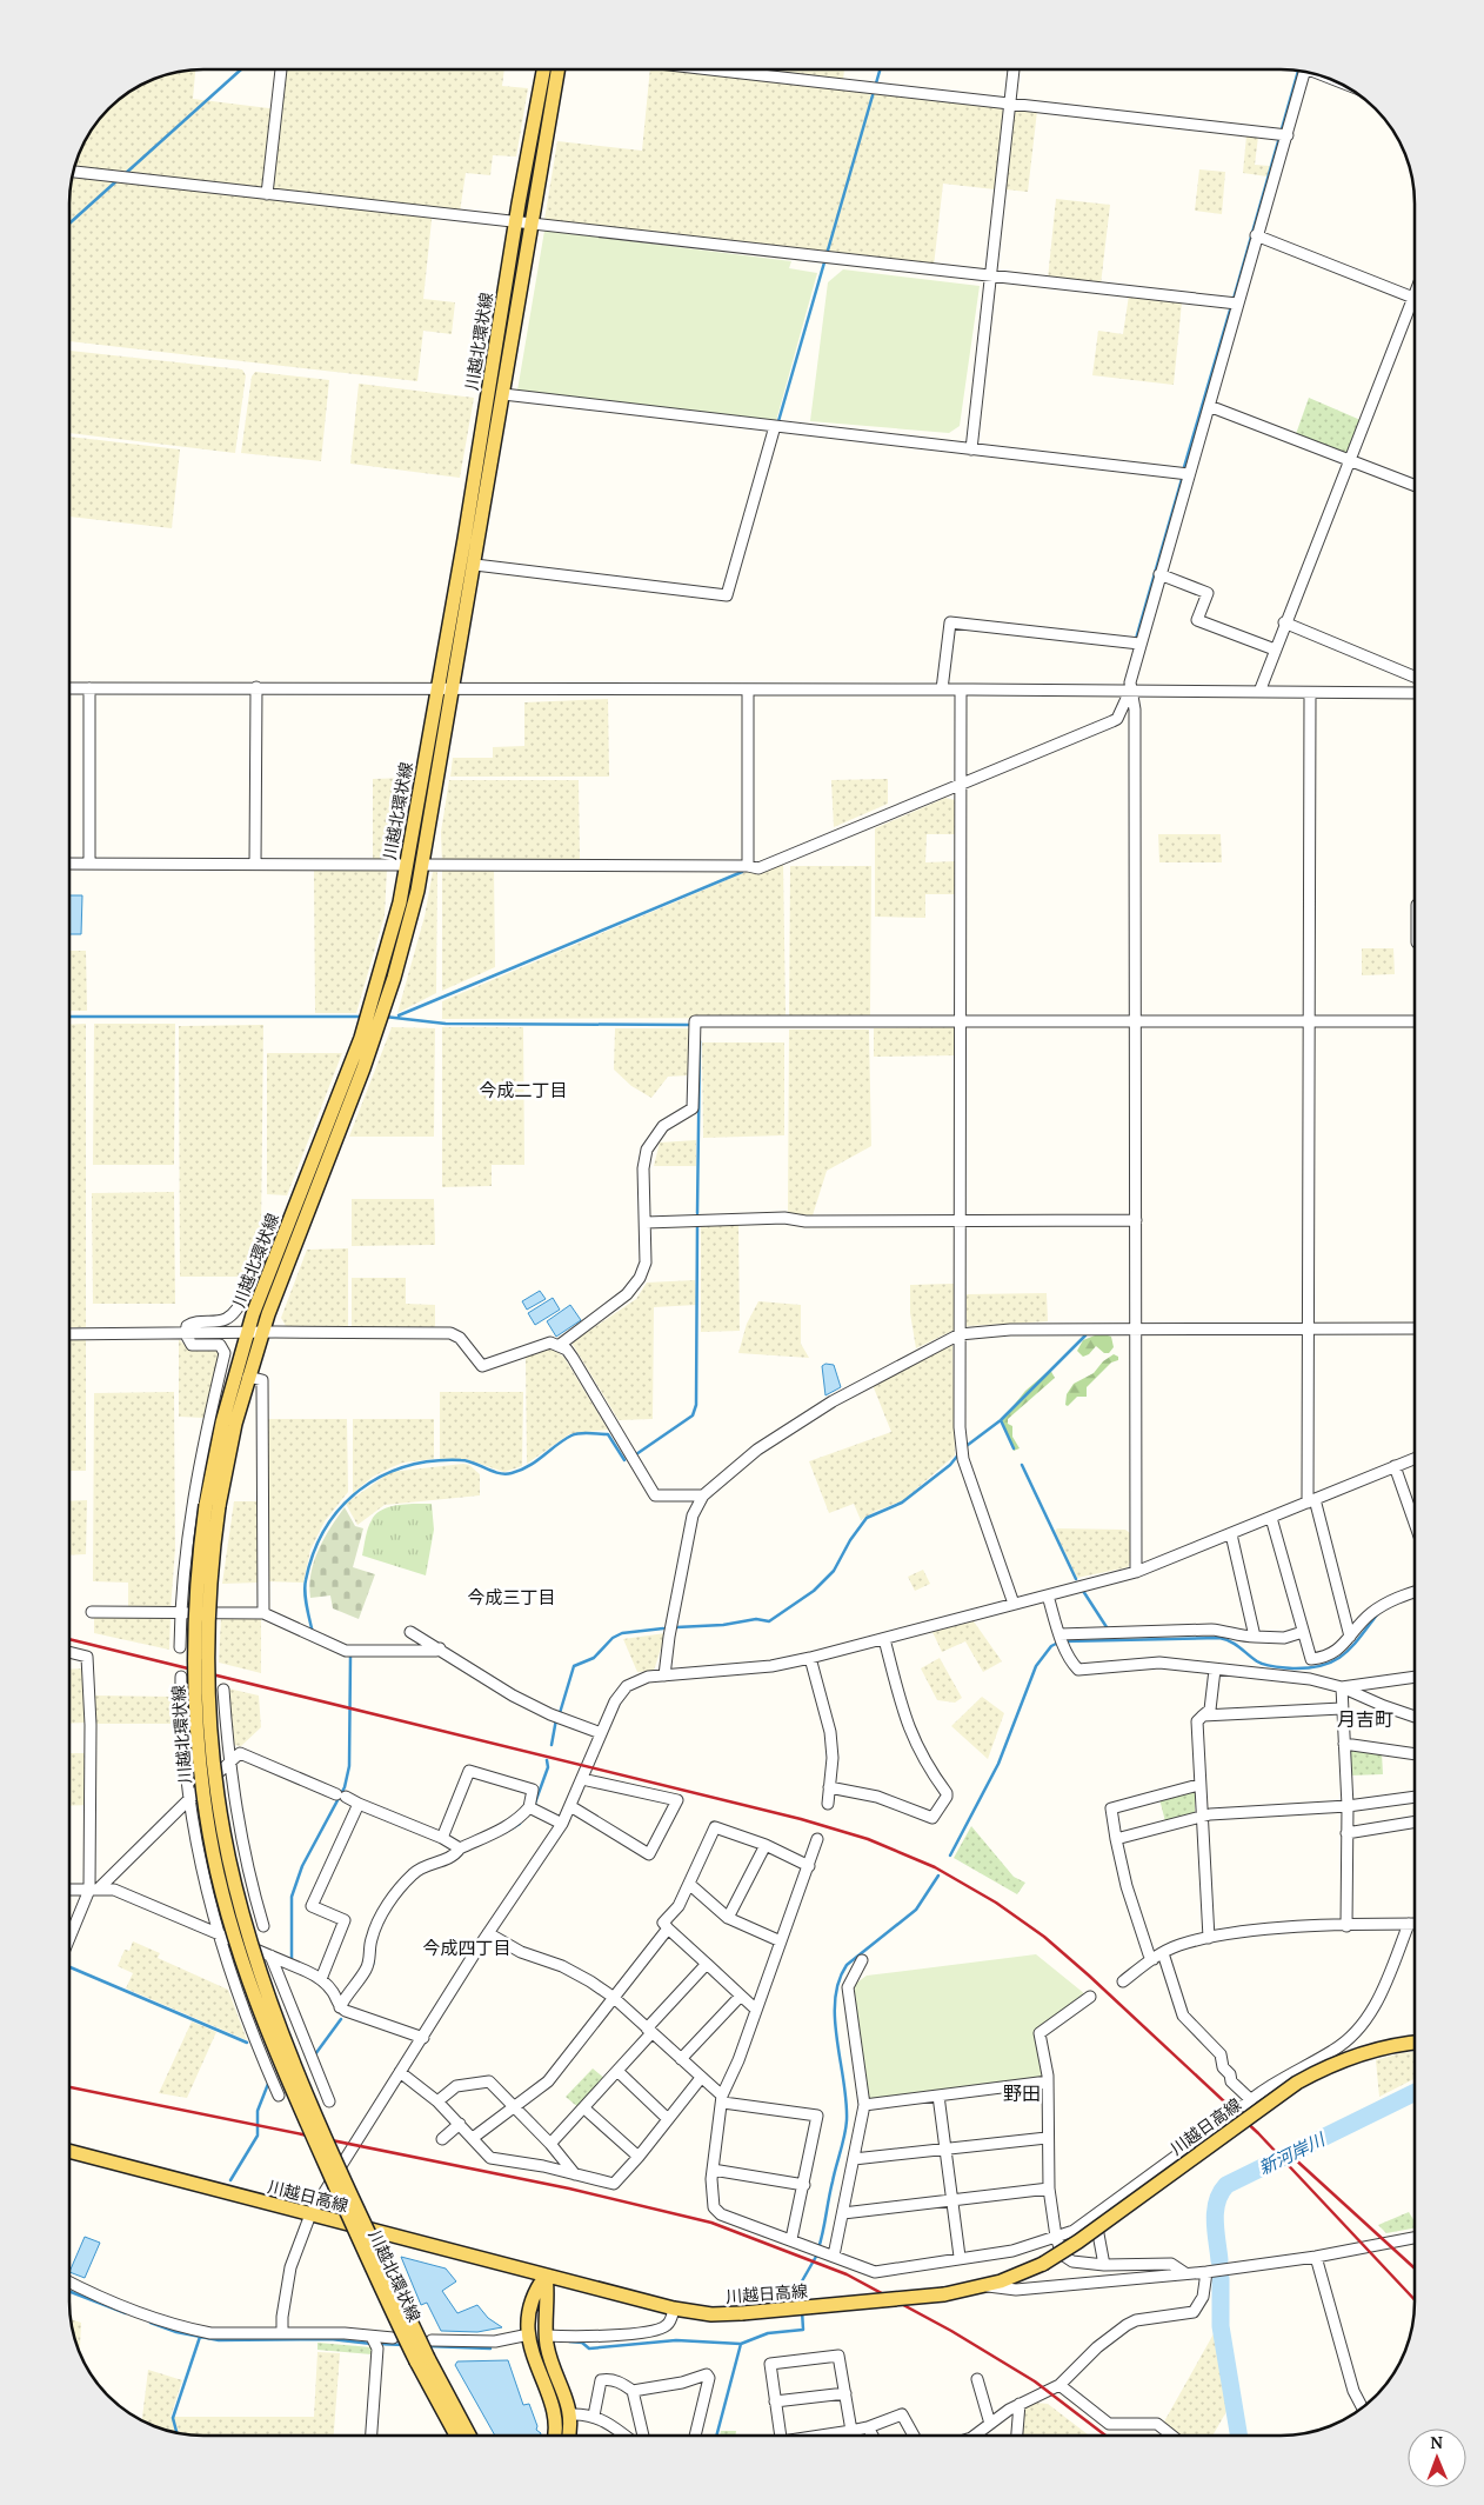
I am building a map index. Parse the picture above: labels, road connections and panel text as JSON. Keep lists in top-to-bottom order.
{
  "streets": {
    "main road": ["川越北環状線", "川越日高線"]
  },
  "districts": [
    "今成二丁目",
    "今成三丁目",
    "月吉町",
    "今成四丁目",
    "野田"
  ],
  "water": ["新河岸川"],
  "north": "top"
}
